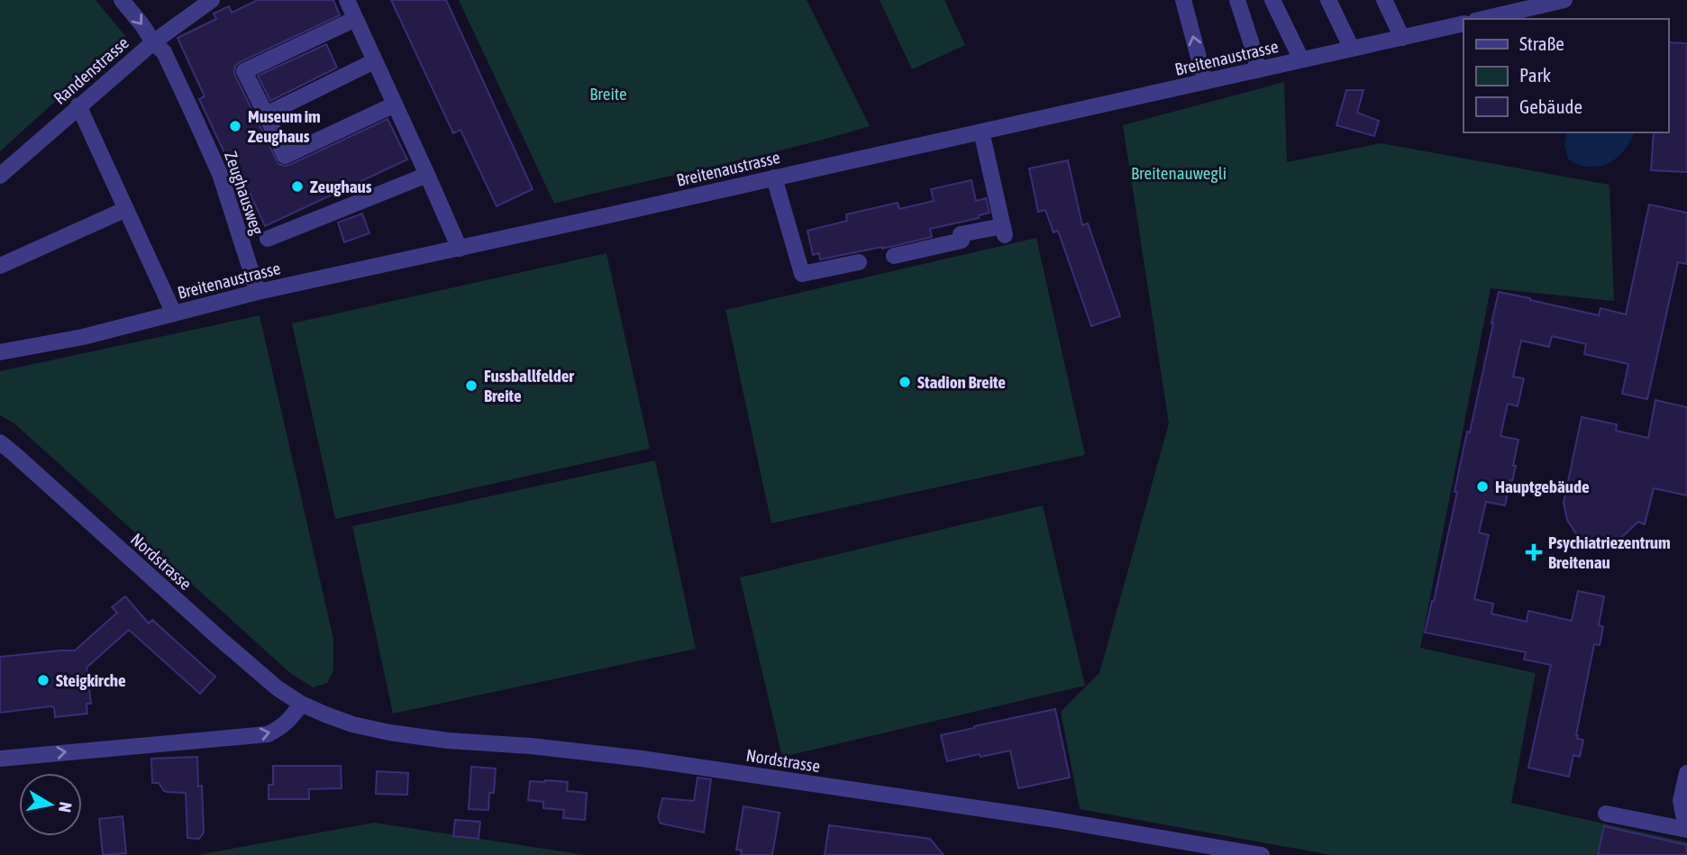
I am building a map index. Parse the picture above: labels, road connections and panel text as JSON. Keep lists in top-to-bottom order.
{
  "streets": {
    "street": [
      "Breitenaustrasse",
      "Randenstrasse",
      "Zeughausweg",
      "Nordstrasse"
    ]
  },
  "crossings": [
    ["Breitenaustrasse", "Zeughausweg"],
    ["Randenstrasse", "Zeughausweg"]
  ],
  "parks": ["Breite", "Breitenauwegli"],
  "places": {
    "other": [
      "Museum im Zeughaus",
      "Zeughaus",
      "Stadion Breite",
      "Fussballfelder Breite",
      "Hauptgebäude",
      "Steigkirche"
    ],
    "health": ["Psychiatriezentrum Breitenau"]
  },
  "legend": ["Straße", "Park", "Gebäude"],
  "north": "right"
}
